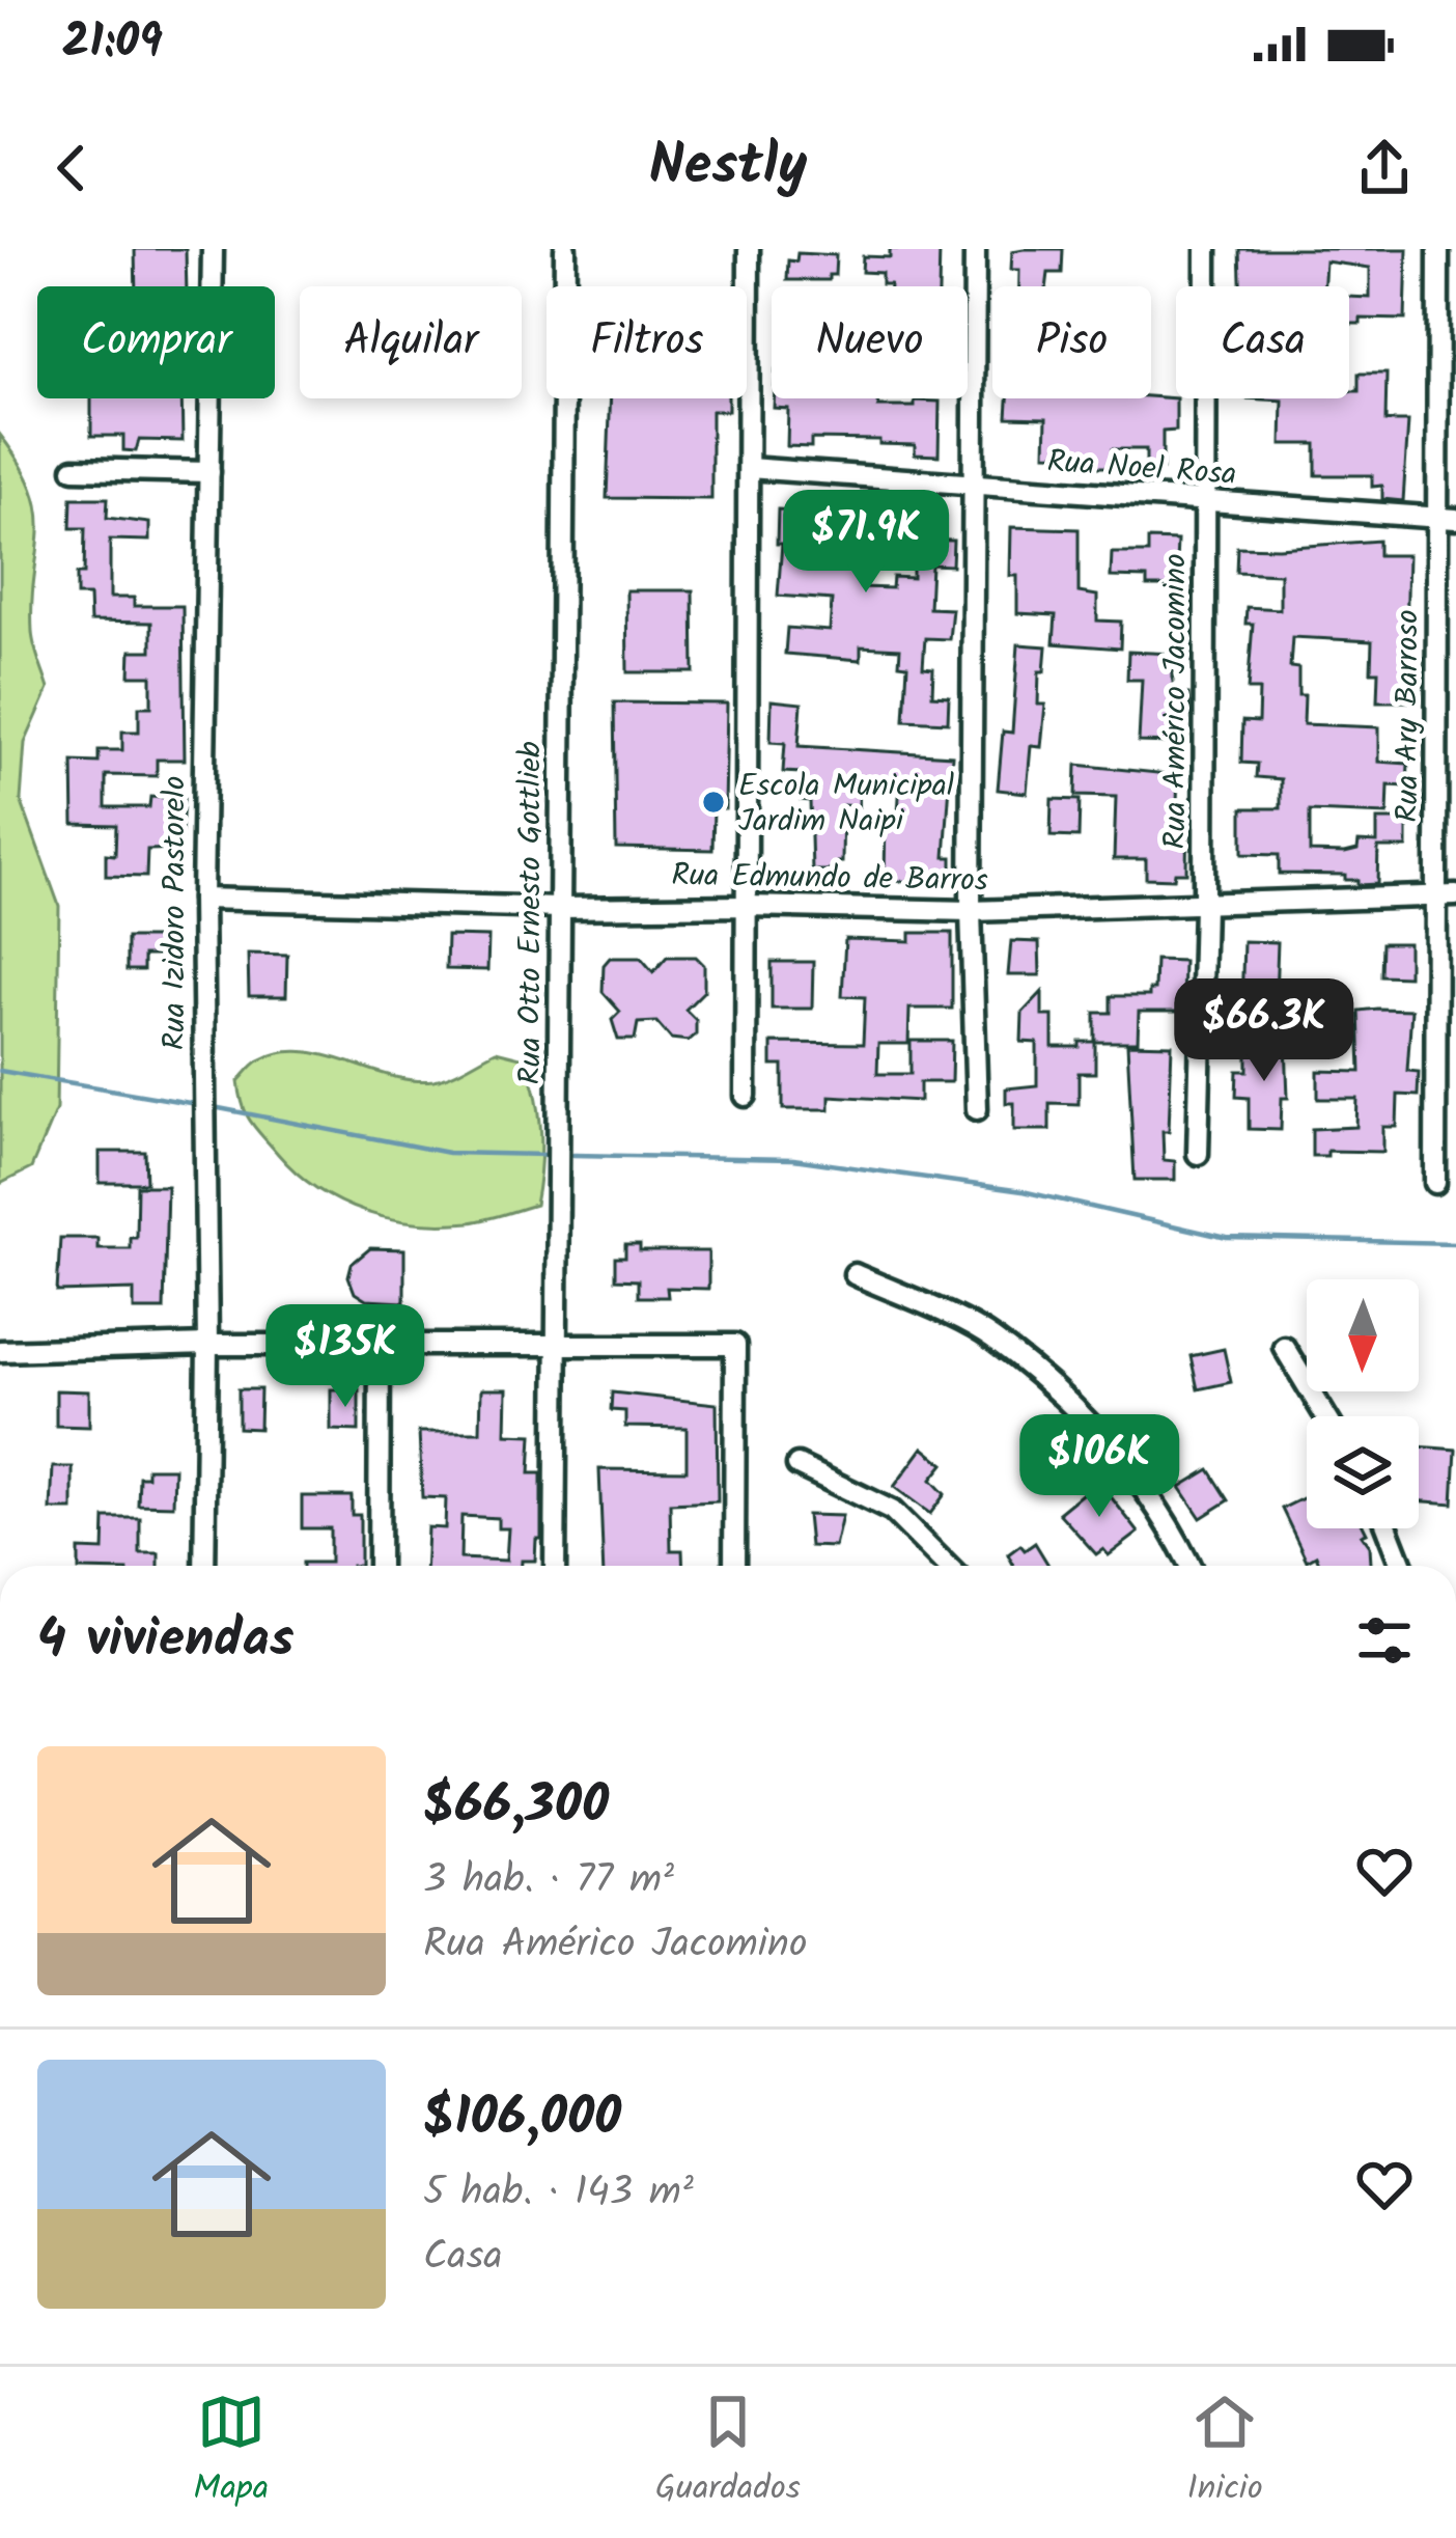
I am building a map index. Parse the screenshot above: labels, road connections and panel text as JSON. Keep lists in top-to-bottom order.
{
  "streets": {
    "street": [
      "Rua Noel Rosa",
      "Rua Américo Jacomino",
      "Rua Ary Barroso",
      "Rua Edmundo de Barros",
      "Rua Izidoro Pastorelo",
      "Rua Otto Ernesto Gottlieb"
    ]
  },
  "crossings": [
    ["Rua Noel Rosa", "Rua Américo Jacomino"],
    ["Rua Noel Rosa", "Rua Ary Barroso"],
    ["Rua Américo Jacomino", "Rua Edmundo de Barros"],
    ["Rua Ary Barroso", "Rua Edmundo de Barros"],
    ["Rua Edmundo de Barros", "Rua Izidoro Pastorelo"],
    ["Rua Edmundo de Barros", "Rua Otto Ernesto Gottlieb"]
  ],
  "places": ["Escola Municipal Jardim Naipi"],
  "north": "bottom",
  "page": {
    "status": "21:09",
    "header": "Nestly",
    "chip": [
      "Comprar",
      "Alquilar",
      "Filtros",
      "Nuevo",
      "Piso",
      "Casa"
    ],
    "price": [
      "$71.9K",
      "$66.3K",
      "$135K",
      "$106K"
    ],
    "heading": "4 viviendas",
    "list": [
      {
        "name": "$66,300",
        "note": "3 hab. · 77 m² · Rua Américo Jacomino"
      },
      {
        "name": "$106,000",
        "note": "5 hab. · 143 m² · Casa"
      }
    ],
    "tabs": ["Mapa", "Guardados", "Inicio"]
  }
}
